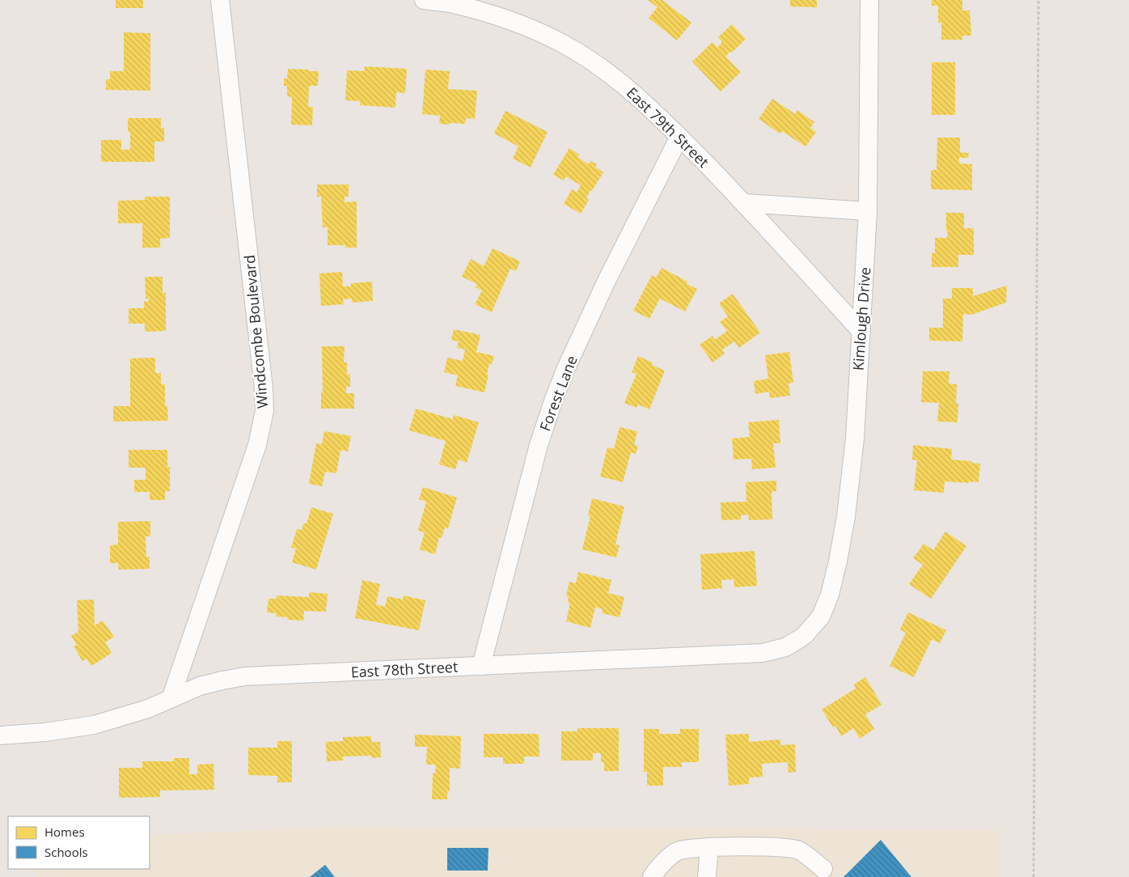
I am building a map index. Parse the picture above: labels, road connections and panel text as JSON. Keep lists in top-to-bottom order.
{
  "streets": {
    "street": [
      "East 79th Street",
      "Kimlough Drive",
      "Windcombe Boulevard",
      "Forest Lane",
      "East 78th Street"
    ]
  },
  "crossings": [
    ["East 79th Street", "Kimlough Drive"],
    ["East 79th Street", "Forest Lane"],
    ["Kimlough Drive", "East 78th Street"],
    ["Windcombe Boulevard", "East 78th Street"],
    ["Forest Lane", "East 78th Street"]
  ],
  "legend": ["Homes", "Schools"]
}
